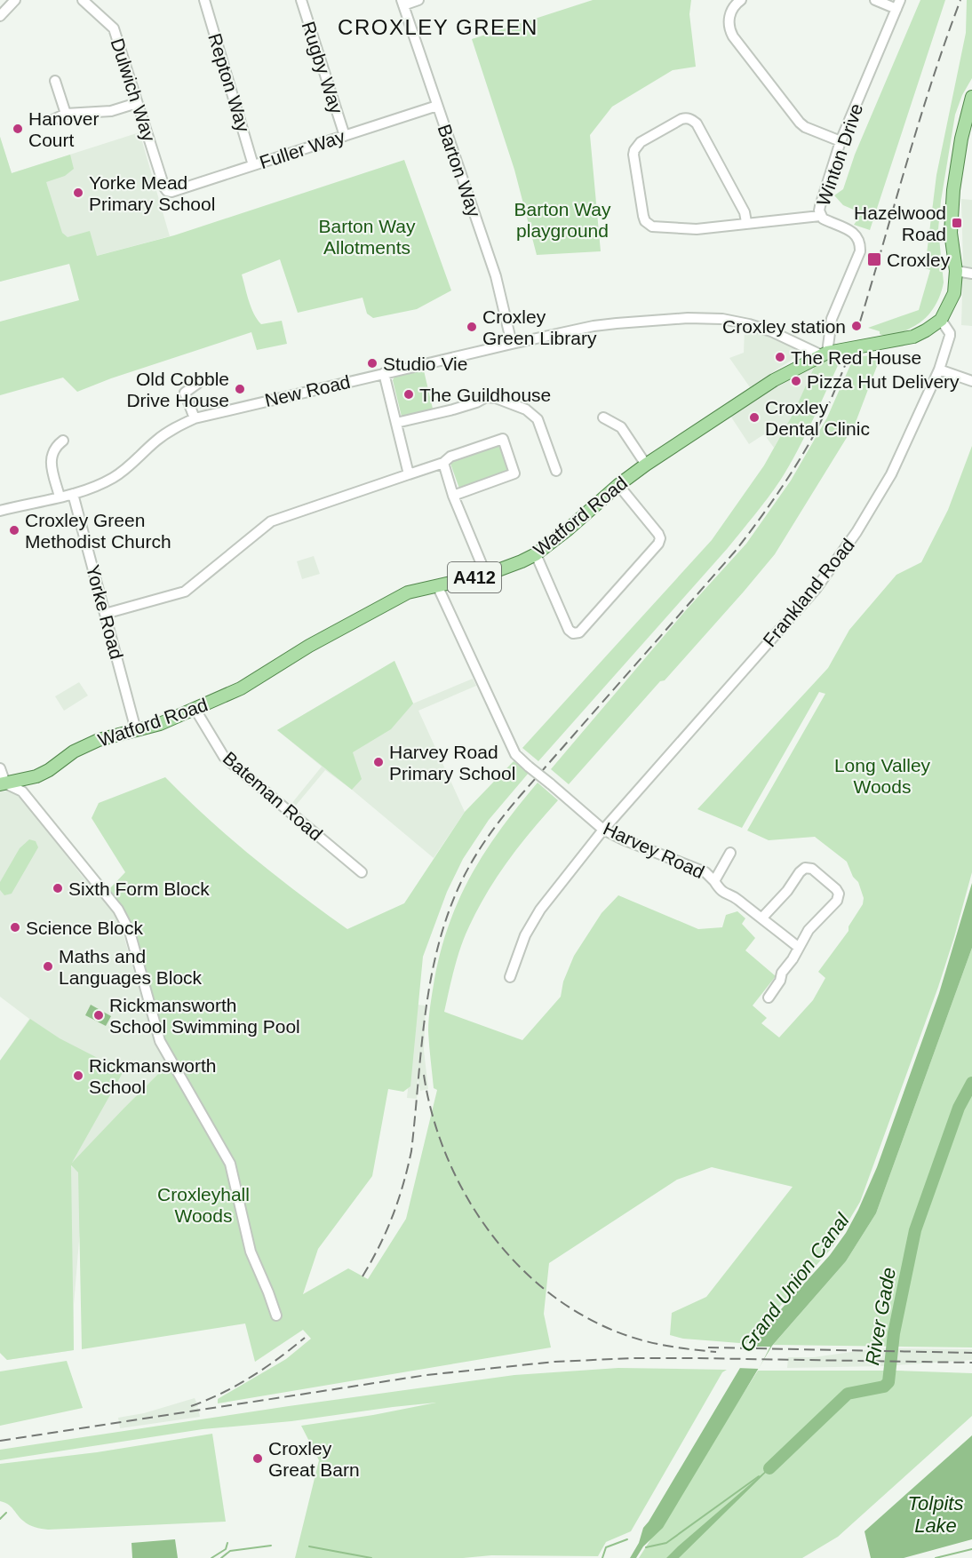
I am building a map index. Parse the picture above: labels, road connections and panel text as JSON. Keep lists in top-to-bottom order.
{
  "streets": {
    "main road": ["Watford Road", "A412"],
    "street": [
      "Rugby Way",
      "Repton Way",
      "Dulwich Way",
      "Fuller Way",
      "Winton Drive",
      "Barton Way",
      "New Road",
      "Frankland Road",
      "Yorke Road",
      "Bateman Road",
      "Harvey Road"
    ]
  },
  "crossings": [
    ["Rugby Way", "Fuller Way"],
    ["Repton Way", "Fuller Way"],
    ["Dulwich Way", "Fuller Way"],
    ["Fuller Way", "Barton Way"],
    ["Winton Drive", "New Road"],
    ["Winton Drive", "Watford Road"],
    ["Barton Way", "New Road"],
    ["New Road", "Watford Road"],
    ["New Road", "Yorke Road"],
    ["Watford Road", "Frankland Road"],
    ["Watford Road", "Yorke Road"],
    ["Watford Road", "Bateman Road"],
    ["Watford Road", "Harvey Road"],
    ["Frankland Road", "Harvey Road"]
  ],
  "districts": ["CROXLEY GREEN"],
  "water": ["Grand Union Canal", "River Gade", "Tolpits Lake"],
  "parks": [
    "Barton Way playground",
    "Barton Way Allotments",
    "Long Valley Woods",
    "Croxleyhall Woods"
  ],
  "places": {
    "other": [
      "Hanover Court",
      "Yorke Mead Primary School",
      "Croxley station",
      "Croxley Green Library",
      "The Red House",
      "Studio Vie",
      "Pizza Hut Delivery",
      "Old Cobble Drive House",
      "The Guildhouse",
      "Croxley Dental Clinic",
      "Croxley Green Methodist Church",
      "Harvey Road Primary School",
      "Sixth Form Block",
      "Science Block",
      "Maths and Languages Block",
      "Rickmansworth School Swimming Pool",
      "Rickmansworth School",
      "Croxley Great Barn"
    ],
    "transit": ["Hazelwood Road", "Croxley"]
  }
}
